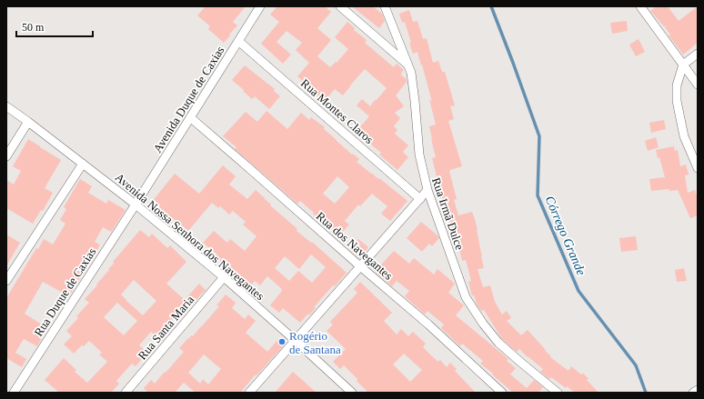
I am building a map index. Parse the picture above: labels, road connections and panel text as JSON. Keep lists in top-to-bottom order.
{
  "streets": {
    "street": [
      "Avenida Duque de Caxias",
      "Rua Montes Claros",
      "Rua Irmã Dulce",
      "Avenida Nossa Senhora dos Navegantes",
      "Rua dos Navegantes",
      "Rua Duque de Caxias",
      "Rua Santa Maria"
    ]
  },
  "crossings": [
    ["Avenida Duque de Caxias", "Rua Montes Claros"],
    ["Avenida Duque de Caxias", "Avenida Nossa Senhora dos Navegantes"],
    ["Avenida Duque de Caxias", "Rua dos Navegantes"],
    ["Avenida Duque de Caxias", "Rua Duque de Caxias"],
    ["Avenida Nossa Senhora dos Navegantes", "Rua Duque de Caxias"],
    ["Avenida Nossa Senhora dos Navegantes", "Rua Santa Maria"]
  ],
  "water": ["Córrego Grande"],
  "places": ["Rogério de Santana"],
  "scale_bar": "50 m"
}
